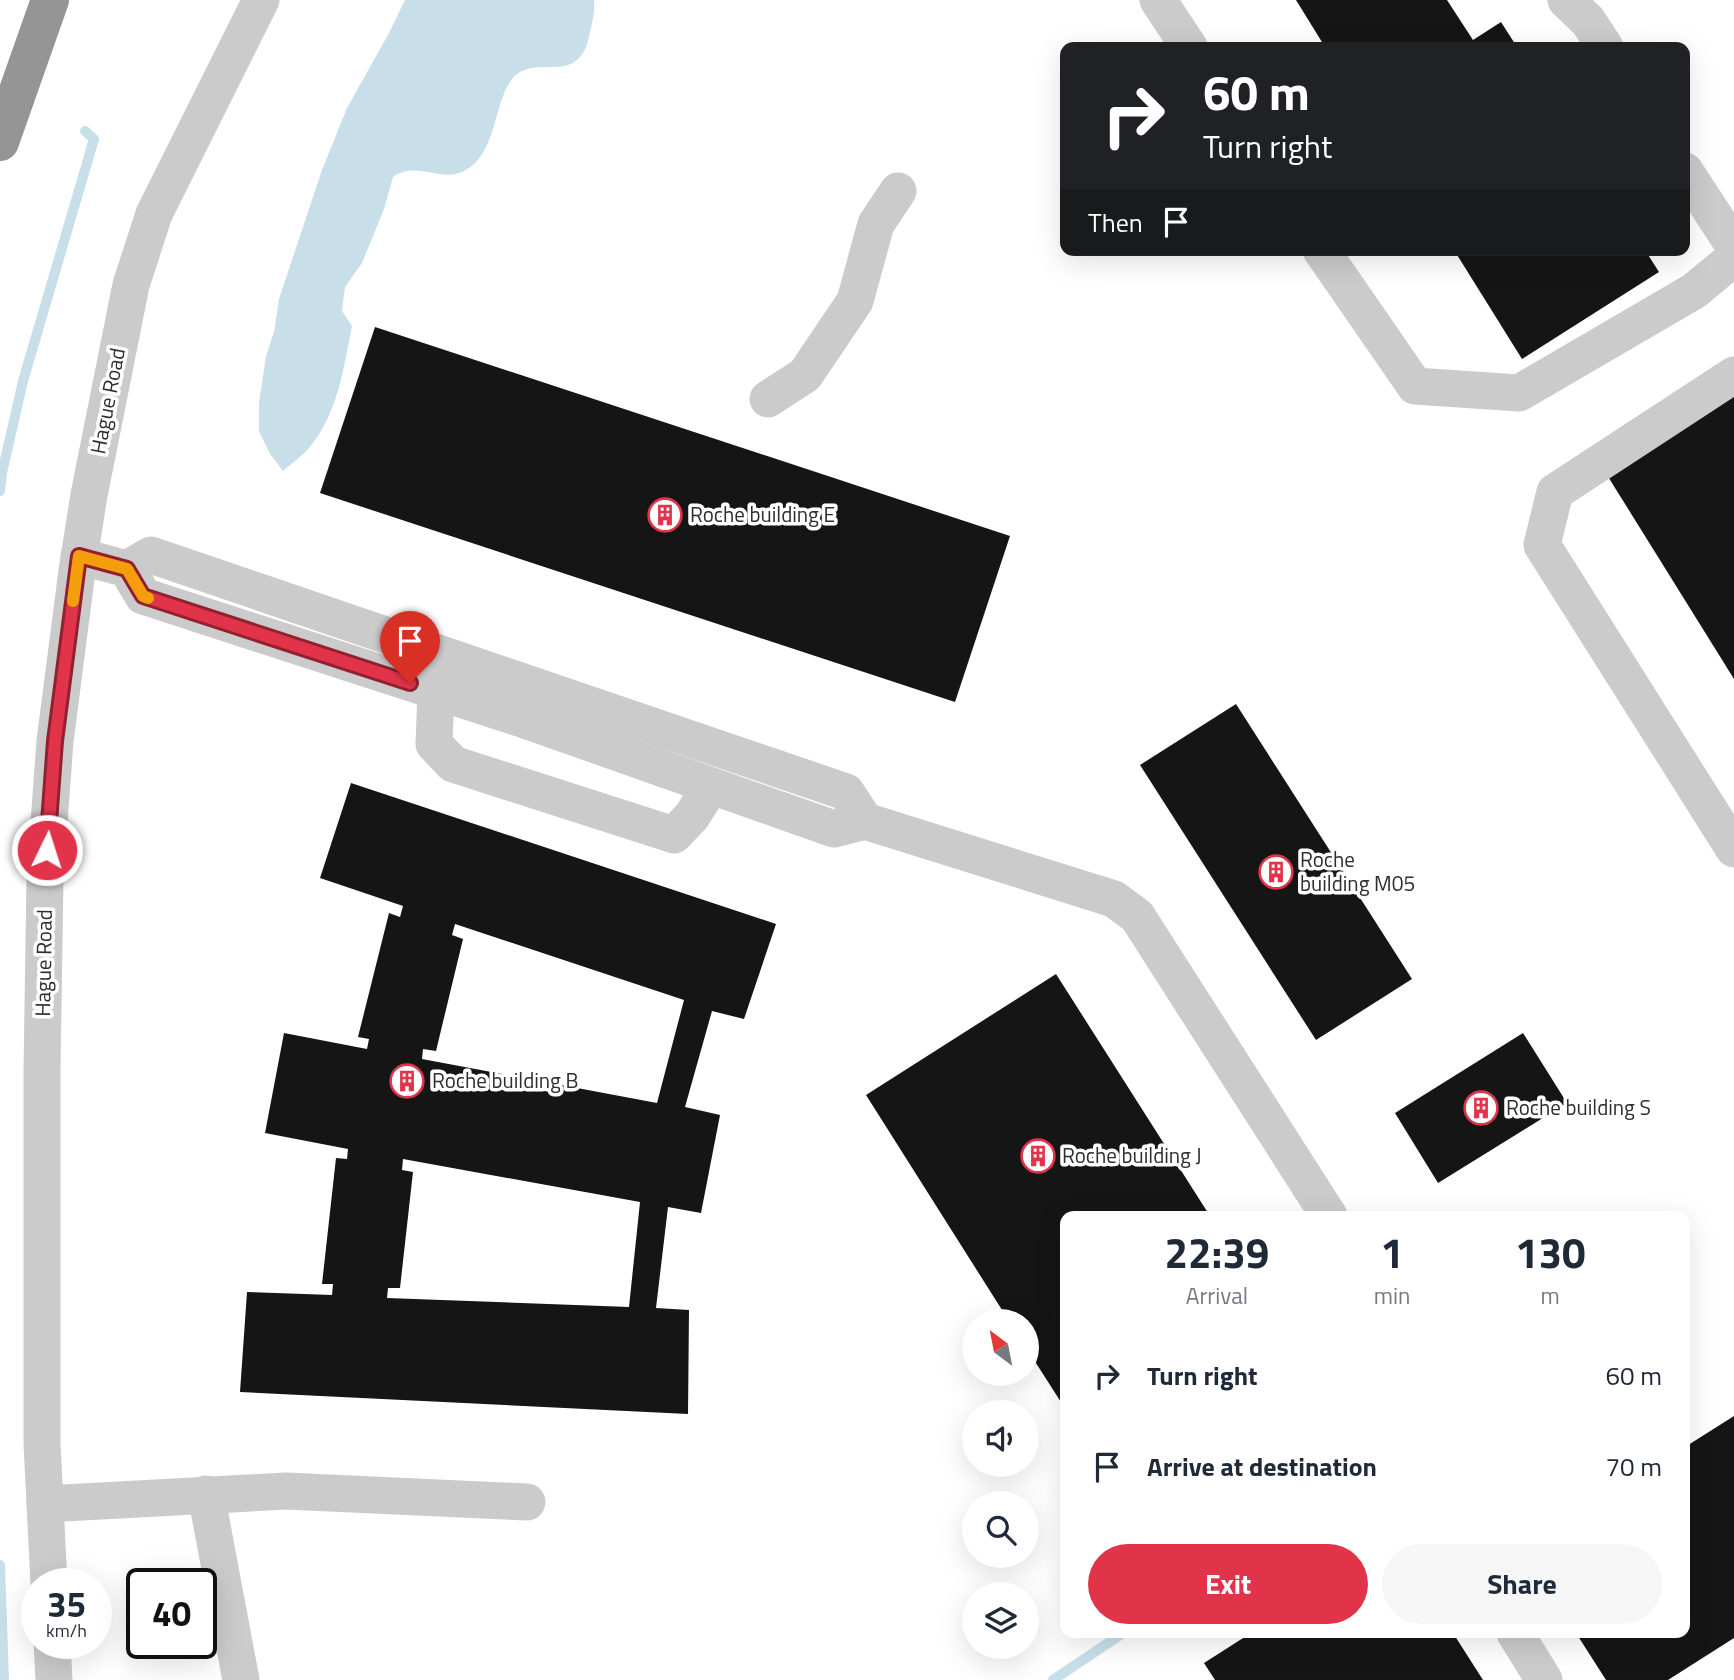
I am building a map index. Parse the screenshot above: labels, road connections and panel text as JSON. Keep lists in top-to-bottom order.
{
  "streets": {
    "street": ["Hague Road"]
  },
  "places": {
    "building": [
      "Roche building E",
      "Roche building M05",
      "Roche building B",
      "Roche building S",
      "Roche building J"
    ]
  },
  "north": "top left",
  "page": {
    "turn": ["60 m", "Turn right"],
    "then": "Then",
    "eta": [
      "22:39",
      "Arrival",
      "1",
      "min",
      "130",
      "m"
    ],
    "list": [
      {
        "name": "Turn right",
        "value": "60 m"
      },
      {
        "name": "Arrive at destination",
        "value": "70 m"
      }
    ],
    "buttons": ["Exit", "Share"],
    "speed": "35 km/h",
    "limit": "40"
  }
}
